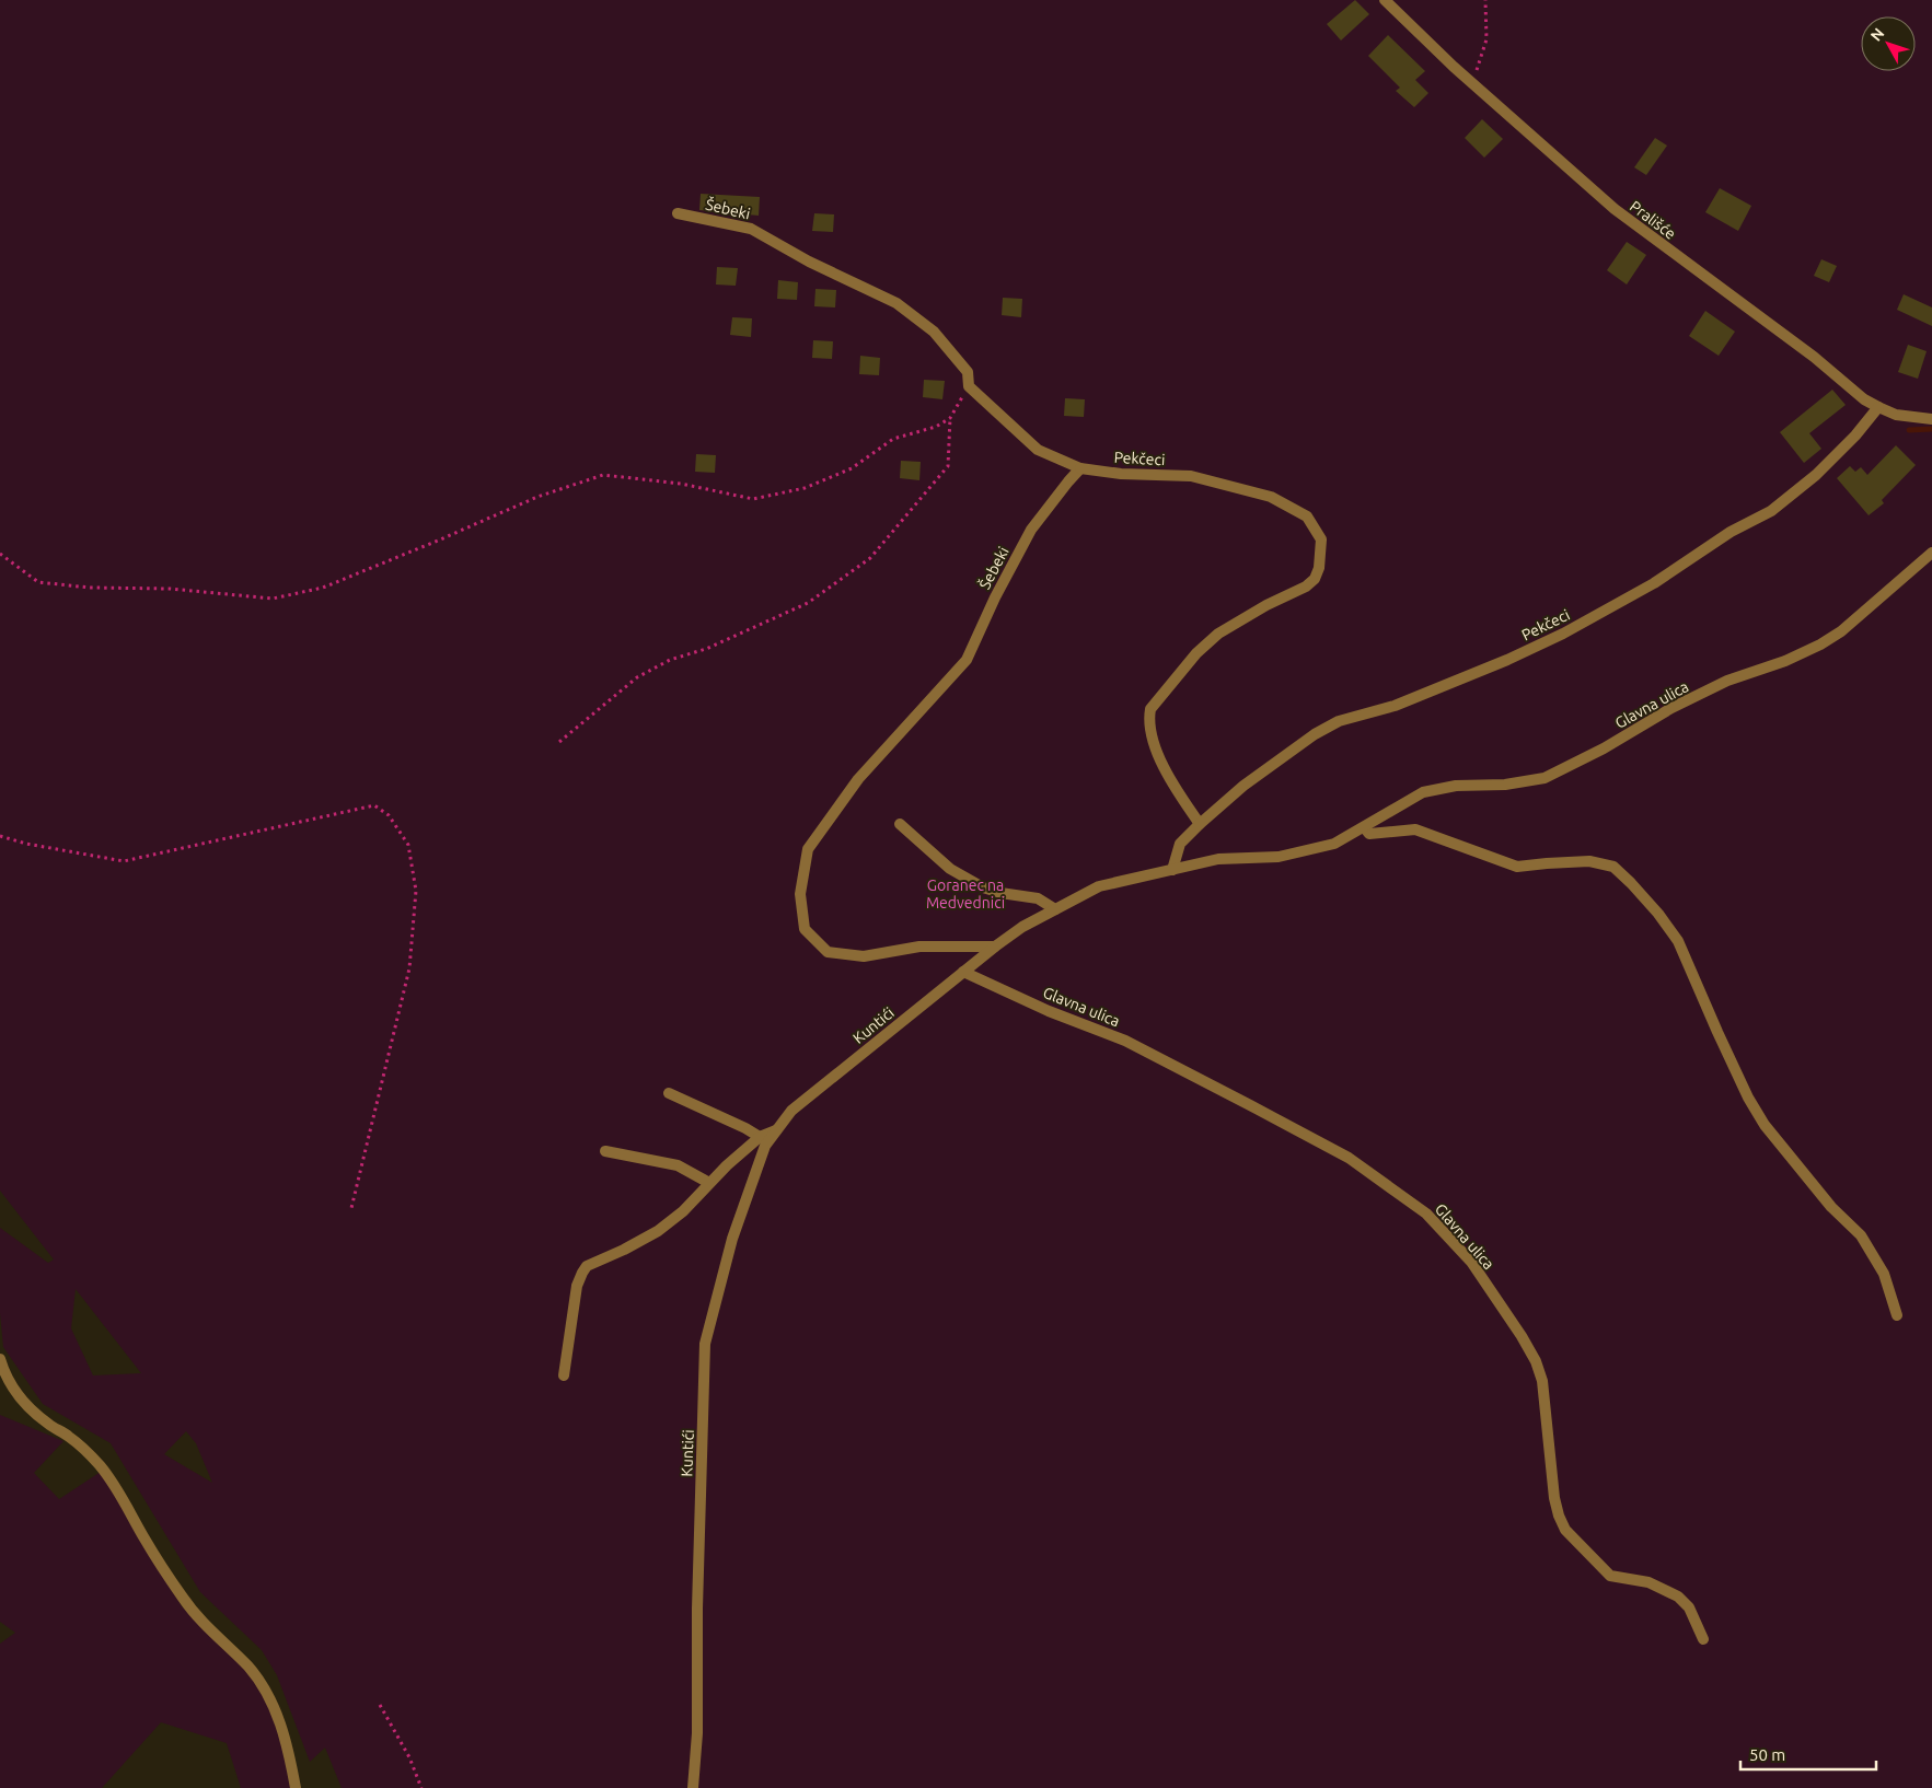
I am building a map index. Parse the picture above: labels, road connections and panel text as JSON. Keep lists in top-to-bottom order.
{
  "streets": {
    "street": [
      "Šebeki",
      "Prališće",
      "Pekčeci",
      "Glavna ulica",
      "Kuntići"
    ]
  },
  "crossings": [
    ["Šebeki", "Pekčeci"],
    ["Šebeki", "Glavna ulica"],
    ["Šebeki", "Kuntići"],
    ["Prališće", "Pekčeci"],
    ["Pekčeci", "Glavna ulica"],
    ["Glavna ulica", "Kuntići"]
  ],
  "parks": ["Goranec na Medvednici"],
  "scale_bar": "50 m",
  "north": "top left"
}
